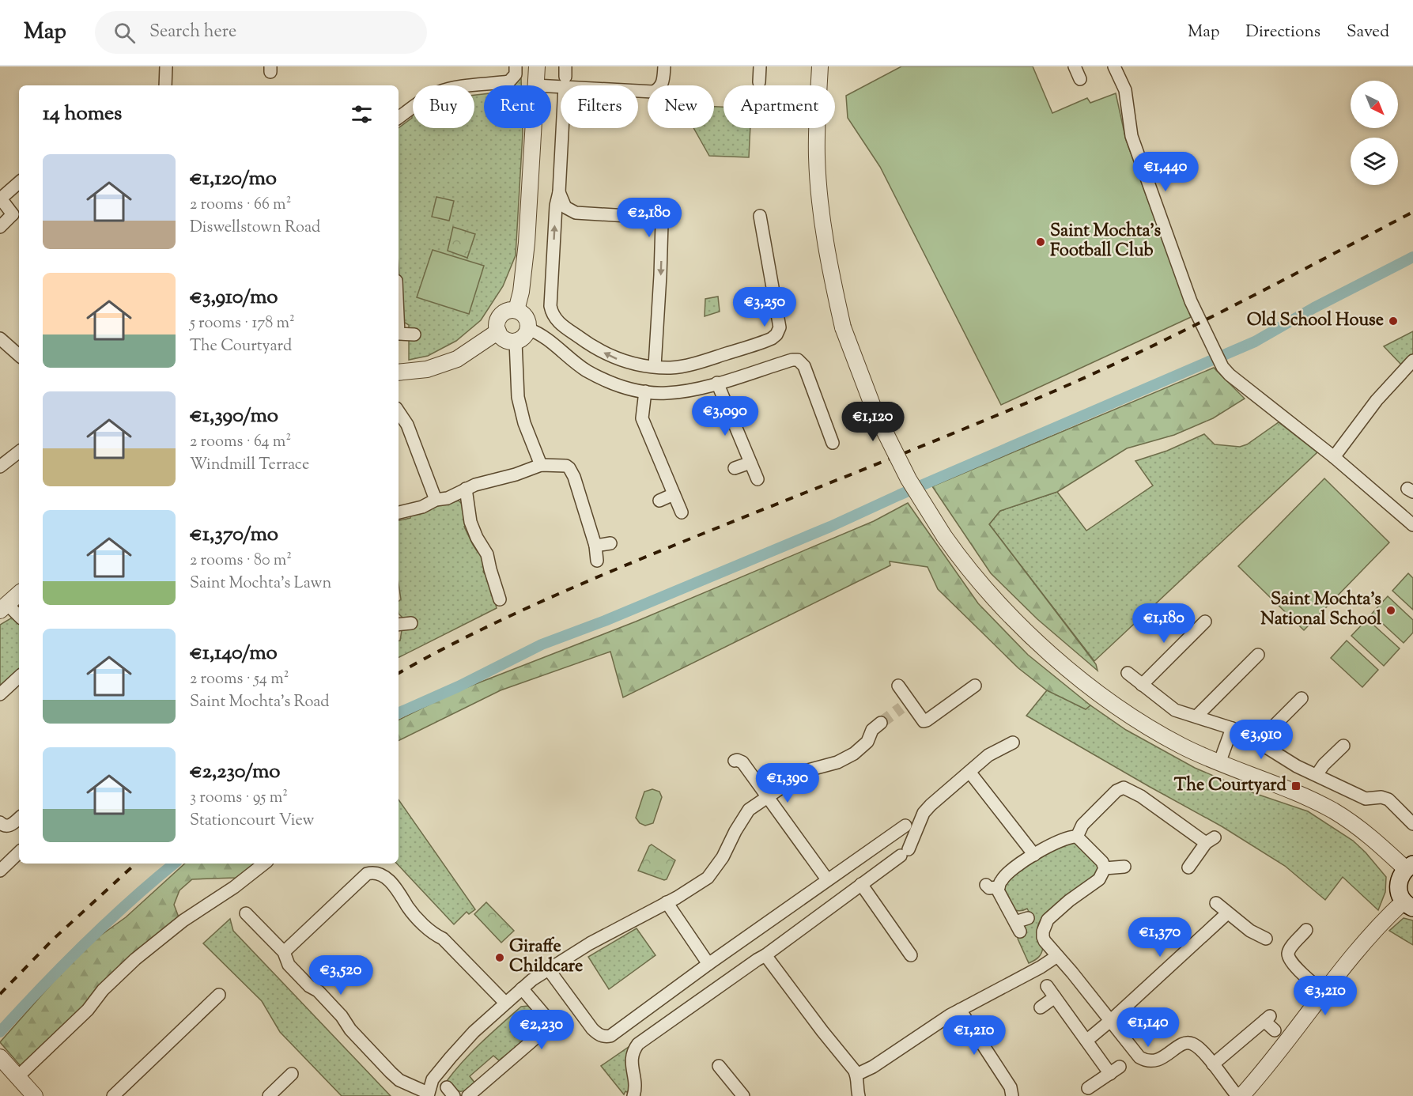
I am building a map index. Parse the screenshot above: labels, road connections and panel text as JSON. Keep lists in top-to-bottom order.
{
  "places": {
    "other": [
      "Saint Mochta's Football Club",
      "Old School House",
      "Saint Mochta's National School",
      "Giraffe Childcare"
    ],
    "transit": ["The Courtyard"]
  },
  "north": "bottom right",
  "page": {
    "header": "Map",
    "search": "Search here",
    "nav": ["Map", "Directions", "Saved"],
    "chip": [
      "Buy",
      "Rent",
      "Filters",
      "New",
      "Apartment"
    ],
    "heading": "14 homes",
    "list": [
      {
        "name": "€1,120/mo",
        "note": "2 rooms · 66 m² · Diswellstown Road"
      },
      {
        "name": "€3,910/mo",
        "note": "5 rooms · 178 m² · The Courtyard"
      },
      {
        "name": "€1,390/mo",
        "note": "2 rooms · 64 m² · Windmill Terrace"
      },
      {
        "name": "€1,370/mo",
        "note": "2 rooms · 80 m² · Saint Mochta's Lawn"
      },
      {
        "name": "€1,140/mo",
        "note": "2 rooms · 54 m² · Saint Mochta's Road"
      },
      {
        "name": "€2,230/mo",
        "note": "3 rooms · 95 m² · Stationcourt View"
      }
    ],
    "price": [
      "€1,440",
      "€2,180",
      "€3,250",
      "€3,090",
      "€1,120",
      "€1,180",
      "€3,910",
      "€1,390",
      "€1,370",
      "€3,520",
      "€3,210",
      "€1,140",
      "€2,230",
      "€1,210"
    ]
  }
}
